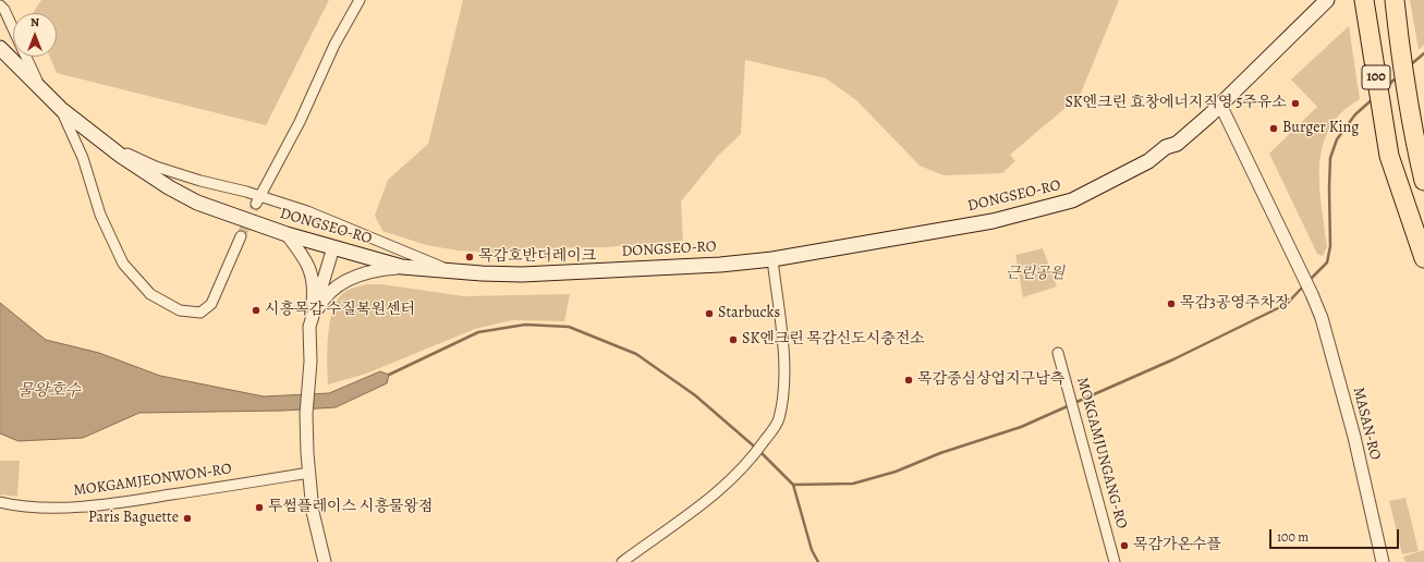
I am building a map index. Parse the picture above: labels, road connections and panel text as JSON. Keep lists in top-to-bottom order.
{
  "streets": {
    "highway": ["100"],
    "main road": ["DONGSEO-RO"],
    "street": ["MASAN-RO", "MOKGAMJUNGANG-RO", "MOKGAMJEONWON-RO"]
  },
  "crossings": [
    ["DONGSEO-RO", "MASAN-RO"]
  ],
  "water": ["물왕호수"],
  "parks": ["근린공원"],
  "places": [
    "SK엔크린 효창에너지직영 5주유소",
    "Burger King",
    "목감호반더레이크",
    "목감3공영주차장",
    "시흥목감 수질복원센터",
    "Starbucks",
    "SK엔크린 목감신도시충전소",
    "목감중심상업지구남측",
    "투썸플레이스 시흥물왕점",
    "Paris Baguette",
    "목감가온수플"
  ],
  "scale_bar": "100 m",
  "north": "top"
}
